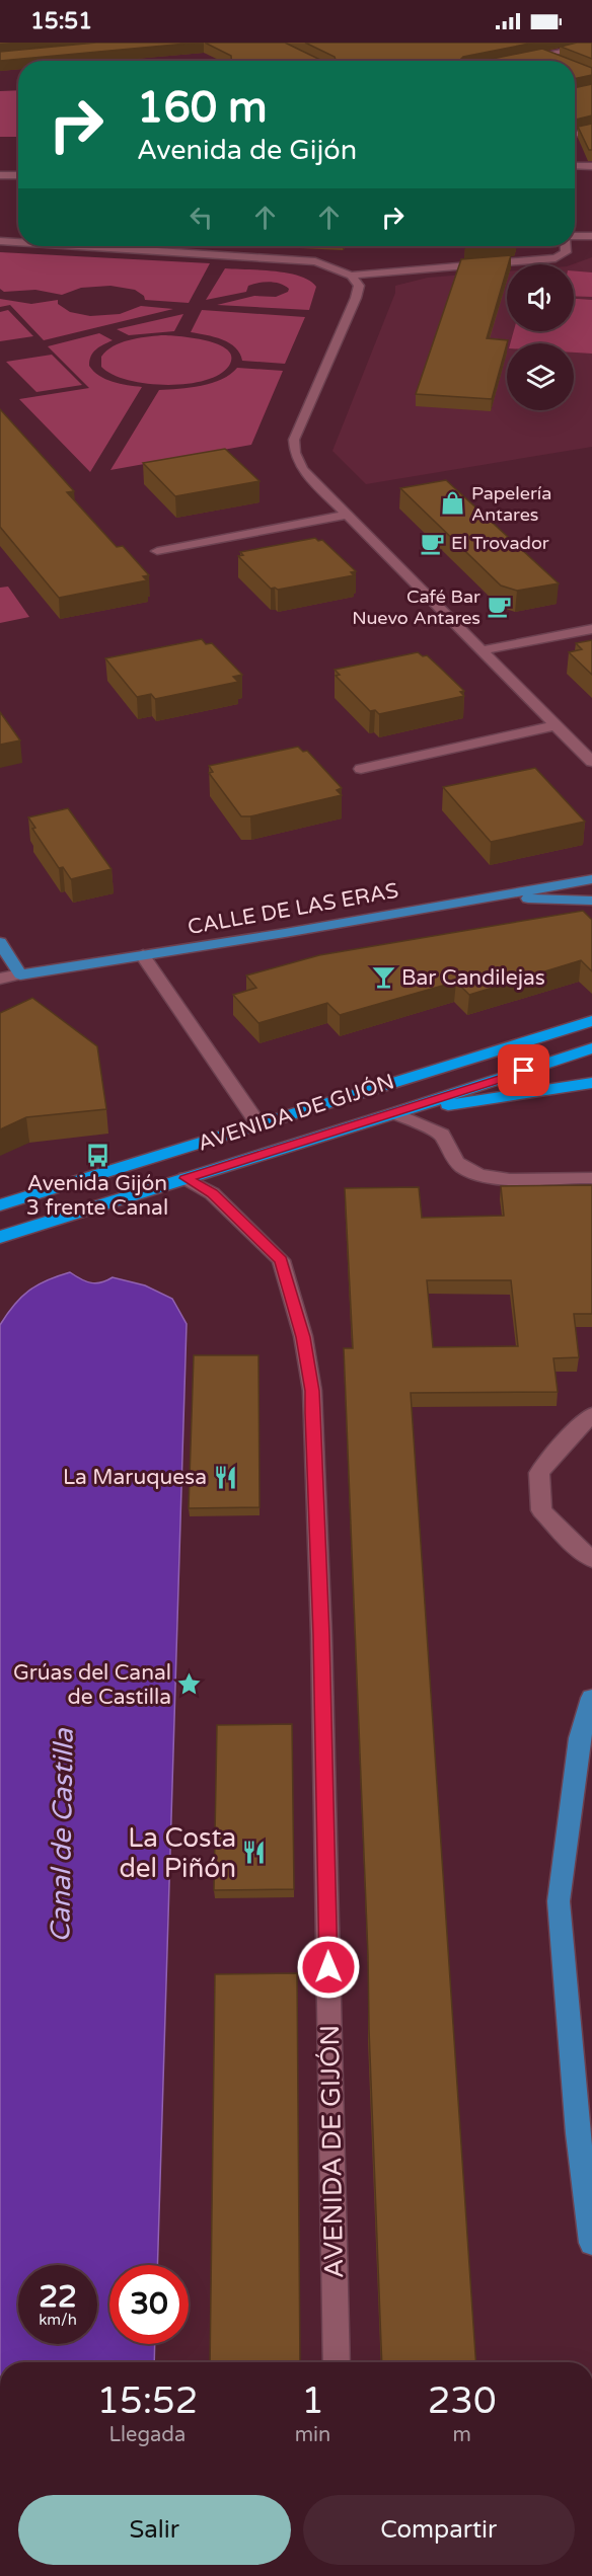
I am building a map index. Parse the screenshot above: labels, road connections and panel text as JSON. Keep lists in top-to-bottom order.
{
  "streets": {
    "highway": ["AVENIDA DE GIJÓN"],
    "main road": ["CALLE DE LAS ERAS"]
  },
  "water": ["Canal de Castilla"],
  "places": {
    "shop": ["Papelería Antares"],
    "cafe": ["El Trovador", "Café Bar Nuevo Antares"],
    "bar": ["Bar Candilejas"],
    "bus stop": ["Avenida Gijón 3 frente Canal"],
    "restaurant": ["La Maruquesa", "La Costa del Piñón"],
    "place": ["Grúas del Canal de Castilla"]
  },
  "page": {
    "status": "15:51",
    "turn": ["160 m", "Avenida de Gijón"],
    "speed": "22 km/h",
    "limit": "30",
    "eta": [
      "15:52",
      "Llegada",
      "1",
      "min",
      "230",
      "m"
    ],
    "buttons": ["Salir", "Compartir"]
  }
}
